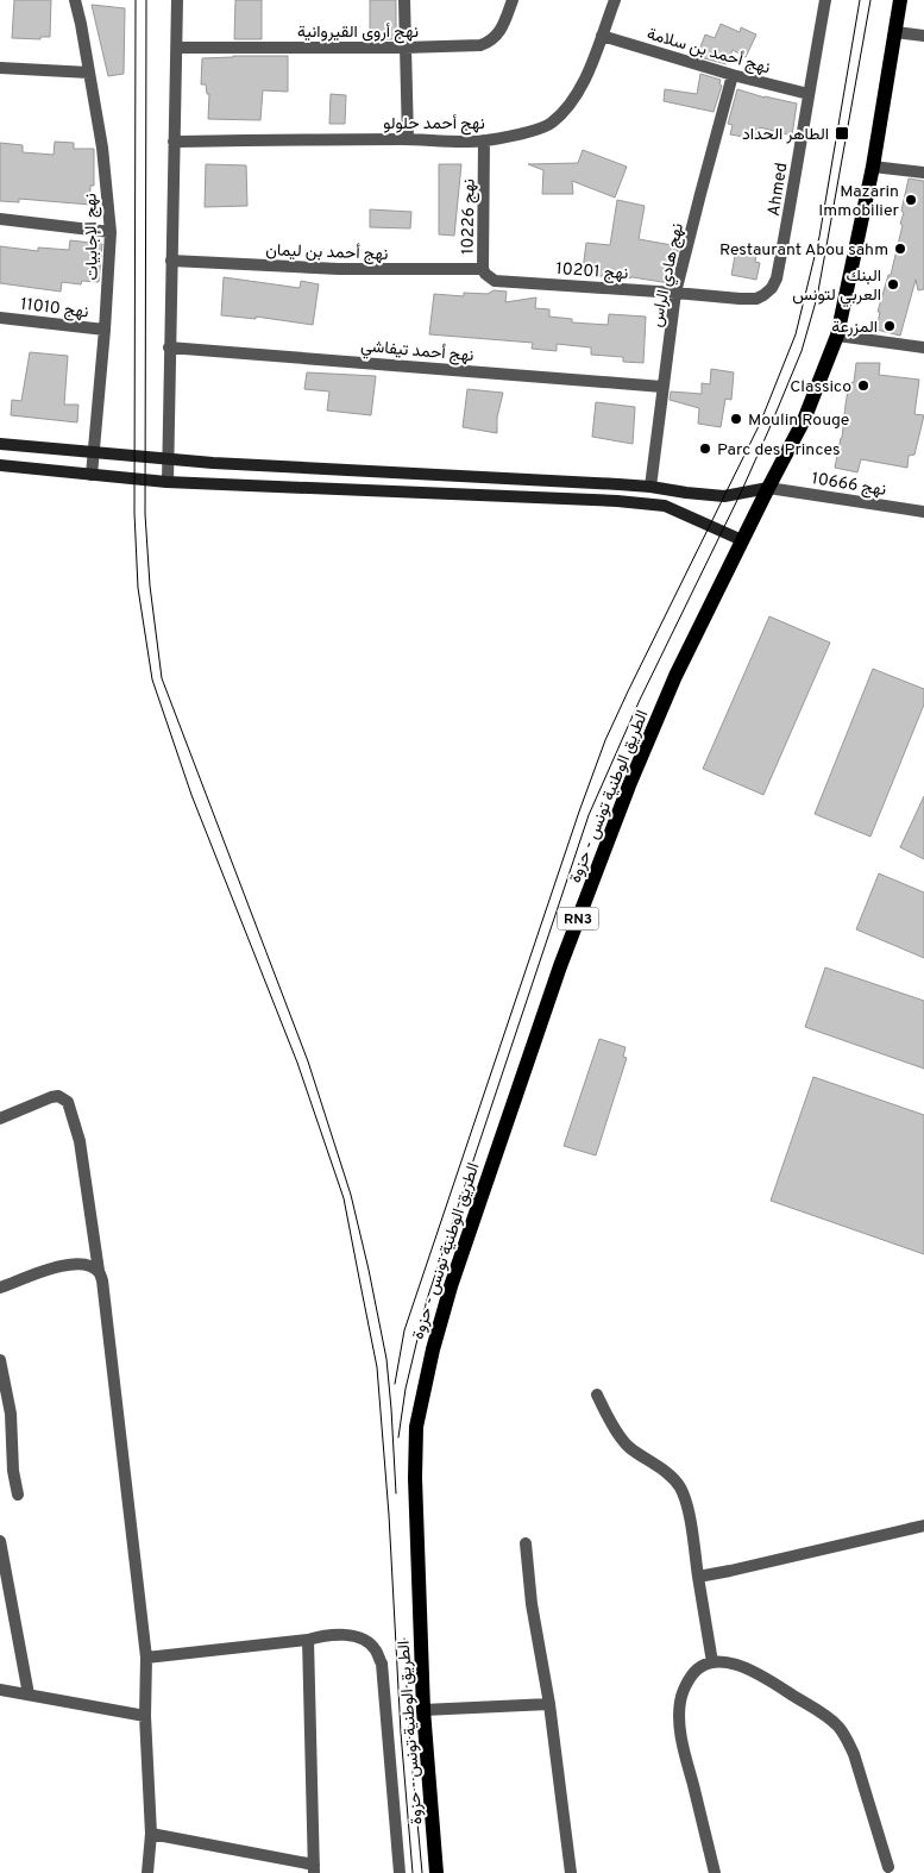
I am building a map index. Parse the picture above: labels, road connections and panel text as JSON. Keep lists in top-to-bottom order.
{
  "streets": {
    "main road": ["الطريق الوطنية تونس - حزوة", "RN3"],
    "street": [
      "نهج أروى القيروانية",
      "نهج أحمد بن سلامة",
      "نهج أحمد حلولو",
      "Ahmed",
      "نهج 10226",
      "نهج الإجابيات",
      "نهج أحمد بن ليمان",
      "نهج 10201",
      "نهج هادي الراس",
      "نهج 11010",
      "نهج أحمد تيفاشي",
      "نهج 10666"
    ]
  },
  "crossings": [
    ["نهج أحمد بن سلامة", "نهج أحمد حلولو"],
    ["نهج أحمد بن سلامة", "Ahmed"],
    ["نهج أحمد بن سلامة", "نهج هادي الراس"],
    ["نهج أحمد حلولو", "نهج 10226"],
    ["Ahmed", "نهج 10201"],
    ["نهج 10226", "نهج أحمد بن ليمان"],
    ["نهج 10226", "نهج 10201"],
    ["نهج الإجابيات", "نهج 11010"],
    ["نهج 10201", "نهج هادي الراس"],
    ["نهج هادي الراس", "نهج أحمد تيفاشي"],
    ["نهج 10666", "الطريق الوطنية تونس - حزوة"]
  ],
  "places": {
    "transit": ["الطاهر الحداد"],
    "other": [
      "Mazarin Immobilier",
      "Restaurant Abou sahm",
      "البنك العربي لتونس",
      "المزرعة",
      "Classico",
      "Moulin Rouge",
      "Parc des Princes"
    ]
  }
}
